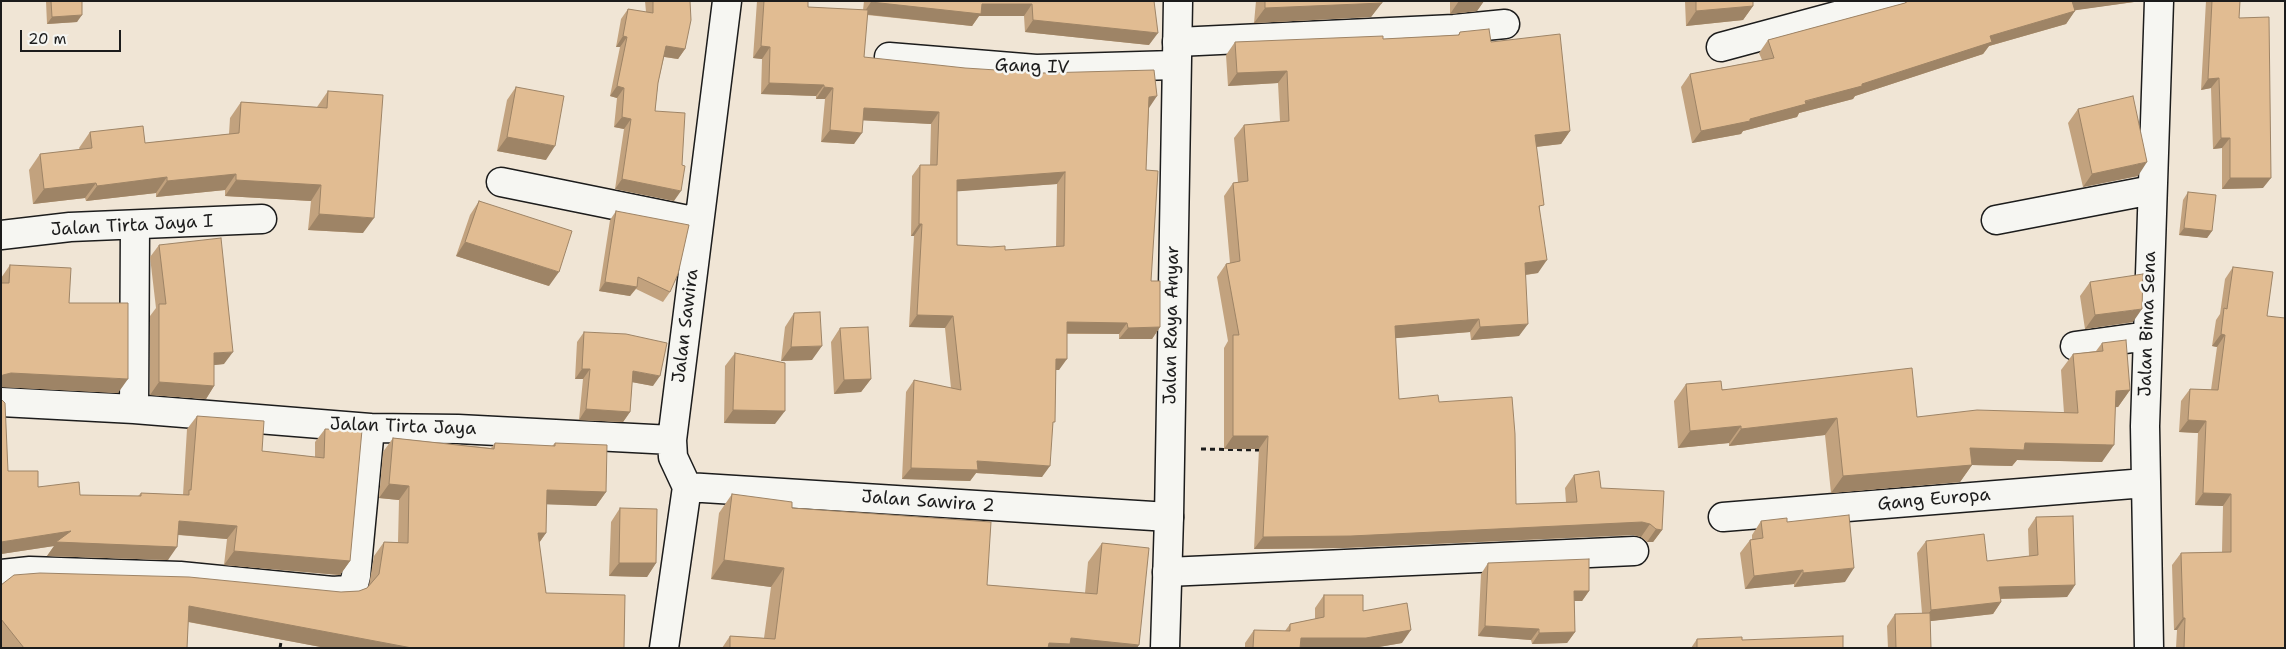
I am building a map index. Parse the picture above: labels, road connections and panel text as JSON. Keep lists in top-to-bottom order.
{
  "streets": {
    "street": [
      "Gang IV",
      "Jalan Tirta Jaya I",
      "Jalan Bima Sena",
      "Jalan Raya Anyar",
      "Jalan Sawira",
      "Jalan Tirta Jaya",
      "Gang Europa",
      "Jalan Sawira 2"
    ]
  },
  "crossings": [
    ["Gang IV", "Jalan Raya Anyar"],
    ["Jalan Bima Sena", "Gang Europa"],
    ["Jalan Raya Anyar", "Jalan Sawira 2"],
    ["Jalan Sawira", "Jalan Tirta Jaya"],
    ["Jalan Sawira", "Jalan Sawira 2"]
  ],
  "scale_bar": "20 m"
}
